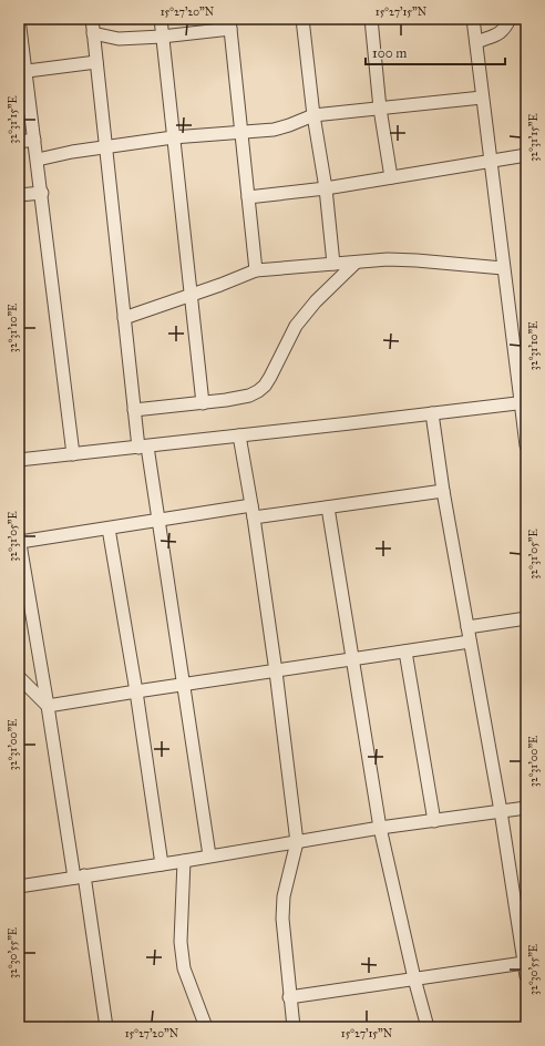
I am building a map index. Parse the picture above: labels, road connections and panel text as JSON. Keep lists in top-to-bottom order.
{
  "scale_bar": "100 m",
  "coordinates": [
    "15°27'20\"N",
    "15°27'15\"N",
    "32°31'15\"E",
    "32°31'10\"E",
    "32°31'05\"E",
    "32°31'00\"E",
    "32°30'55\"E"
  ]
}
